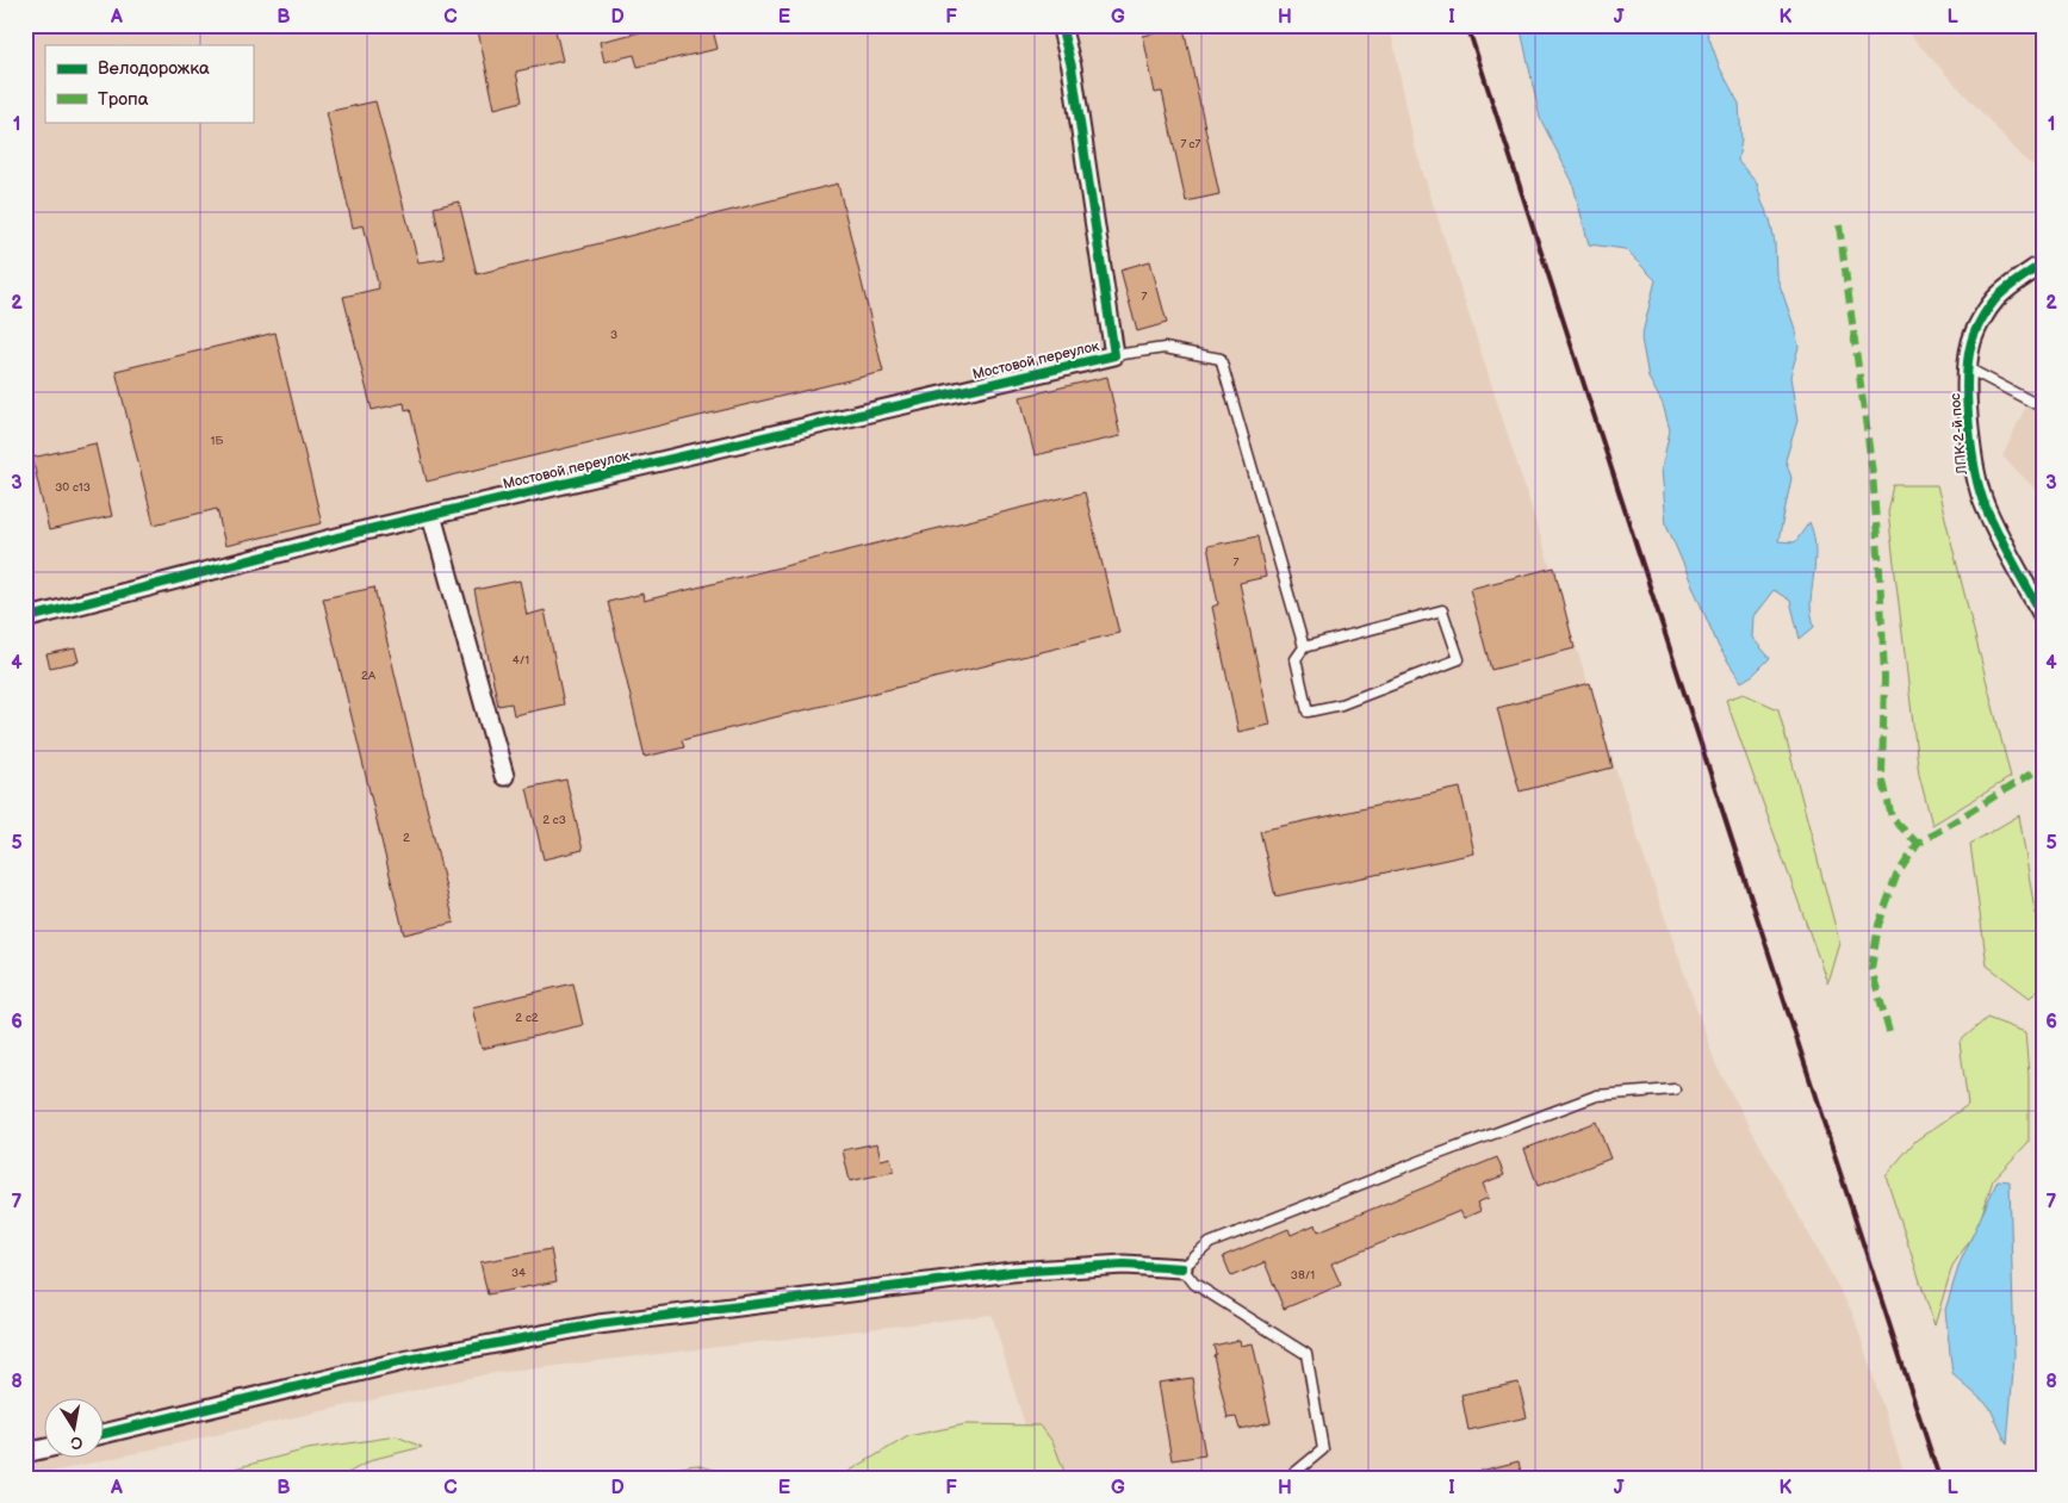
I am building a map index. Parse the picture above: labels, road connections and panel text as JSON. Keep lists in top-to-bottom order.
{
  "streets": {
    "street": ["Мостовой переулок", "ЛПК 2-й пос"]
  },
  "house_numbers": [
    "7 с7",
    "7",
    "3",
    "1Б",
    "30 с13",
    "7",
    "4/1",
    "2А",
    "2 с3",
    "2",
    "2 с2",
    "34",
    "38/1"
  ],
  "legend": ["Велодорожка", "Тропа"],
  "north": "bottom",
  "grid": {
    "columns": [
      "A",
      "B",
      "C",
      "D",
      "E",
      "F",
      "G",
      "H",
      "I",
      "J",
      "K",
      "L"
    ],
    "rows": [
      "1",
      "2",
      "3",
      "4",
      "5",
      "6",
      "7",
      "8"
    ]
  }
}
